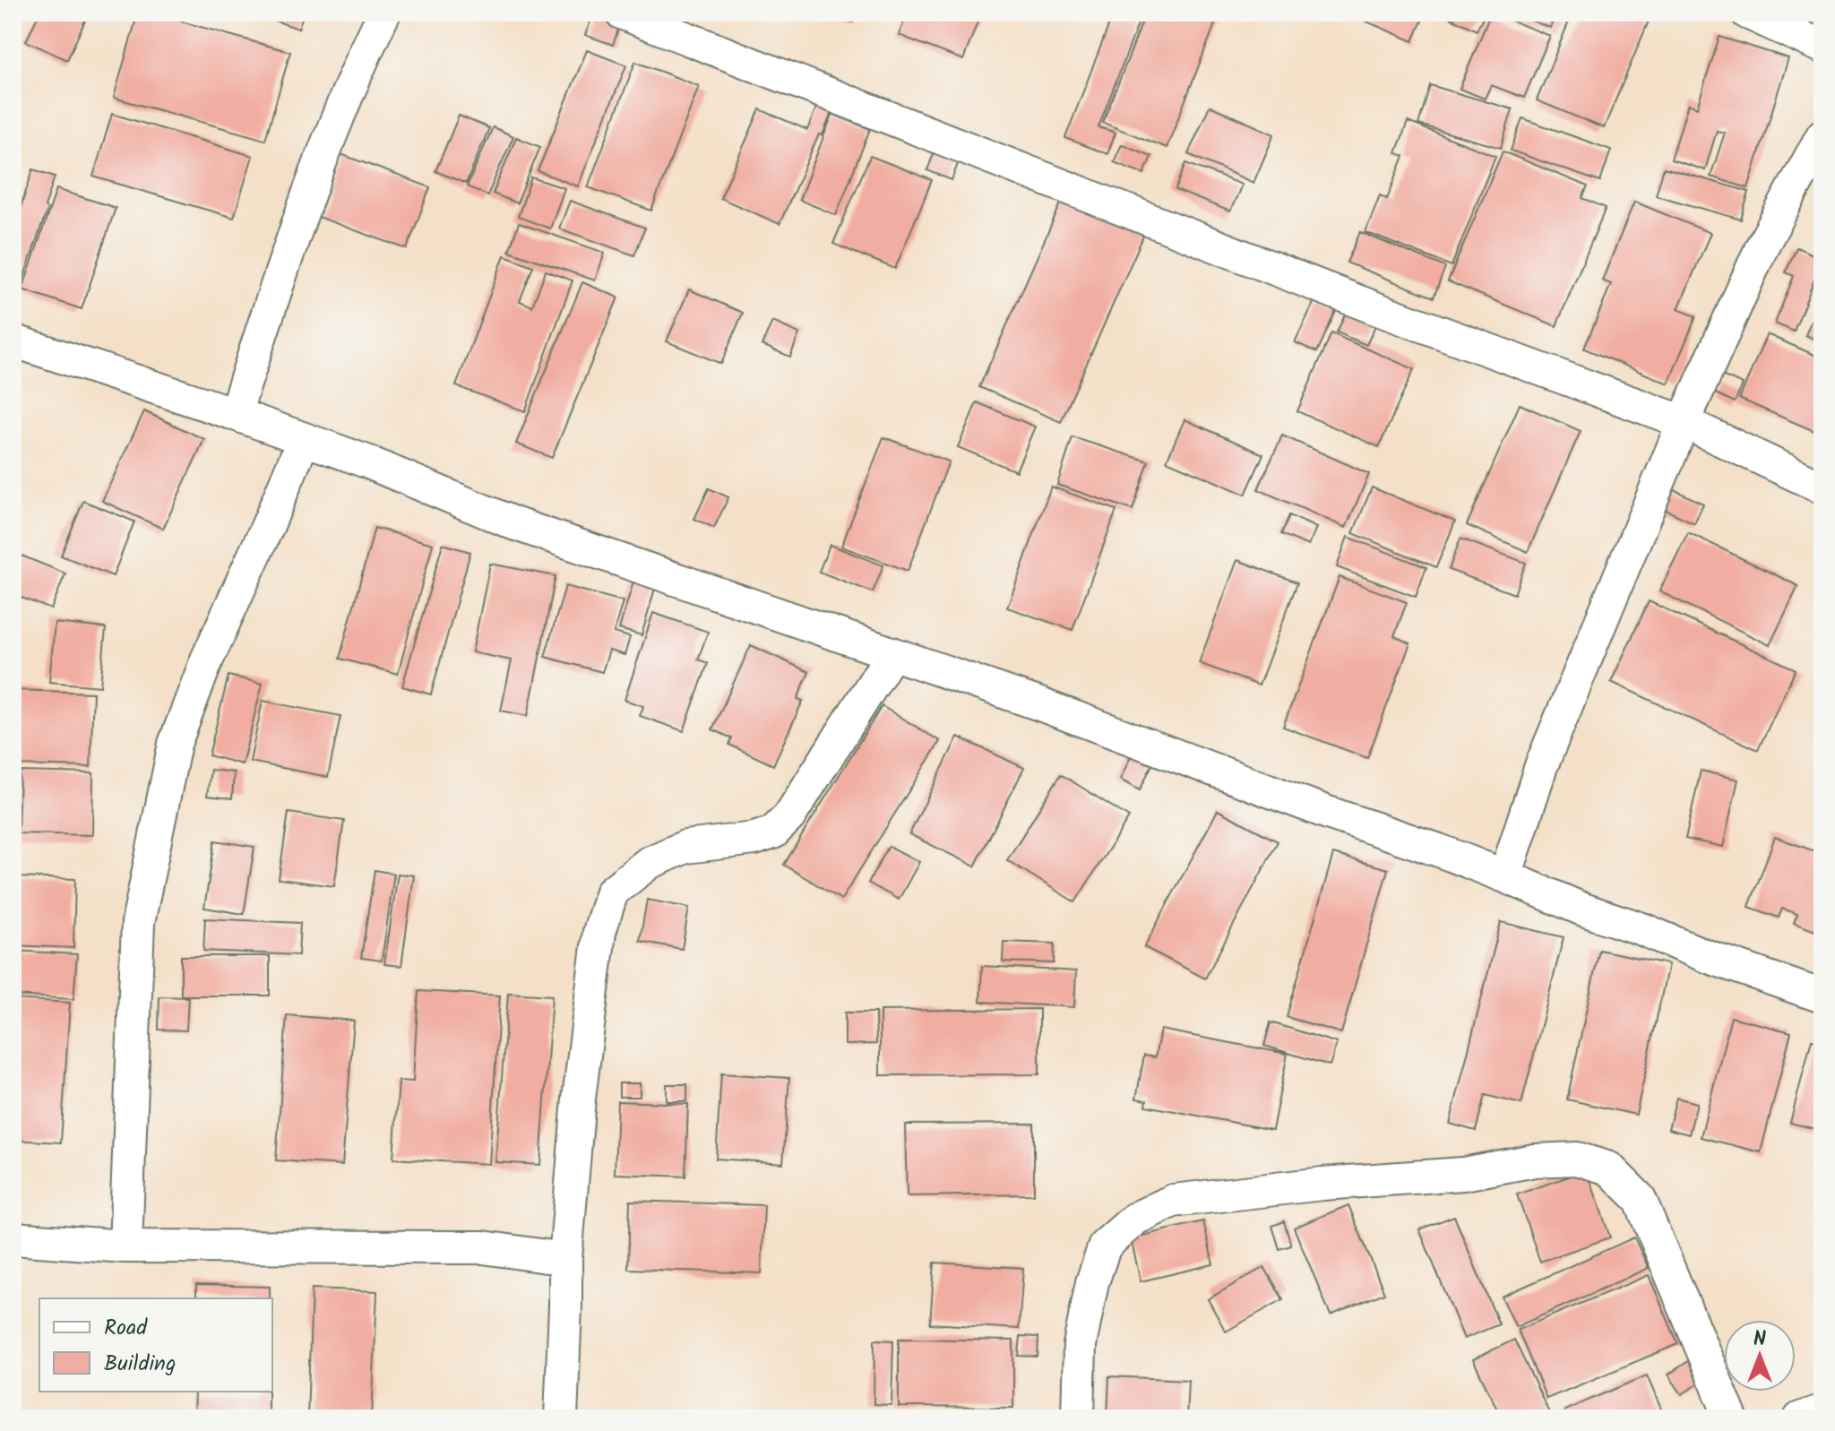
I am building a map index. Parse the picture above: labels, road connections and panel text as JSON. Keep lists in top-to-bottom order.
{
  "legend": ["Road", "Building"],
  "north": "top"
}
